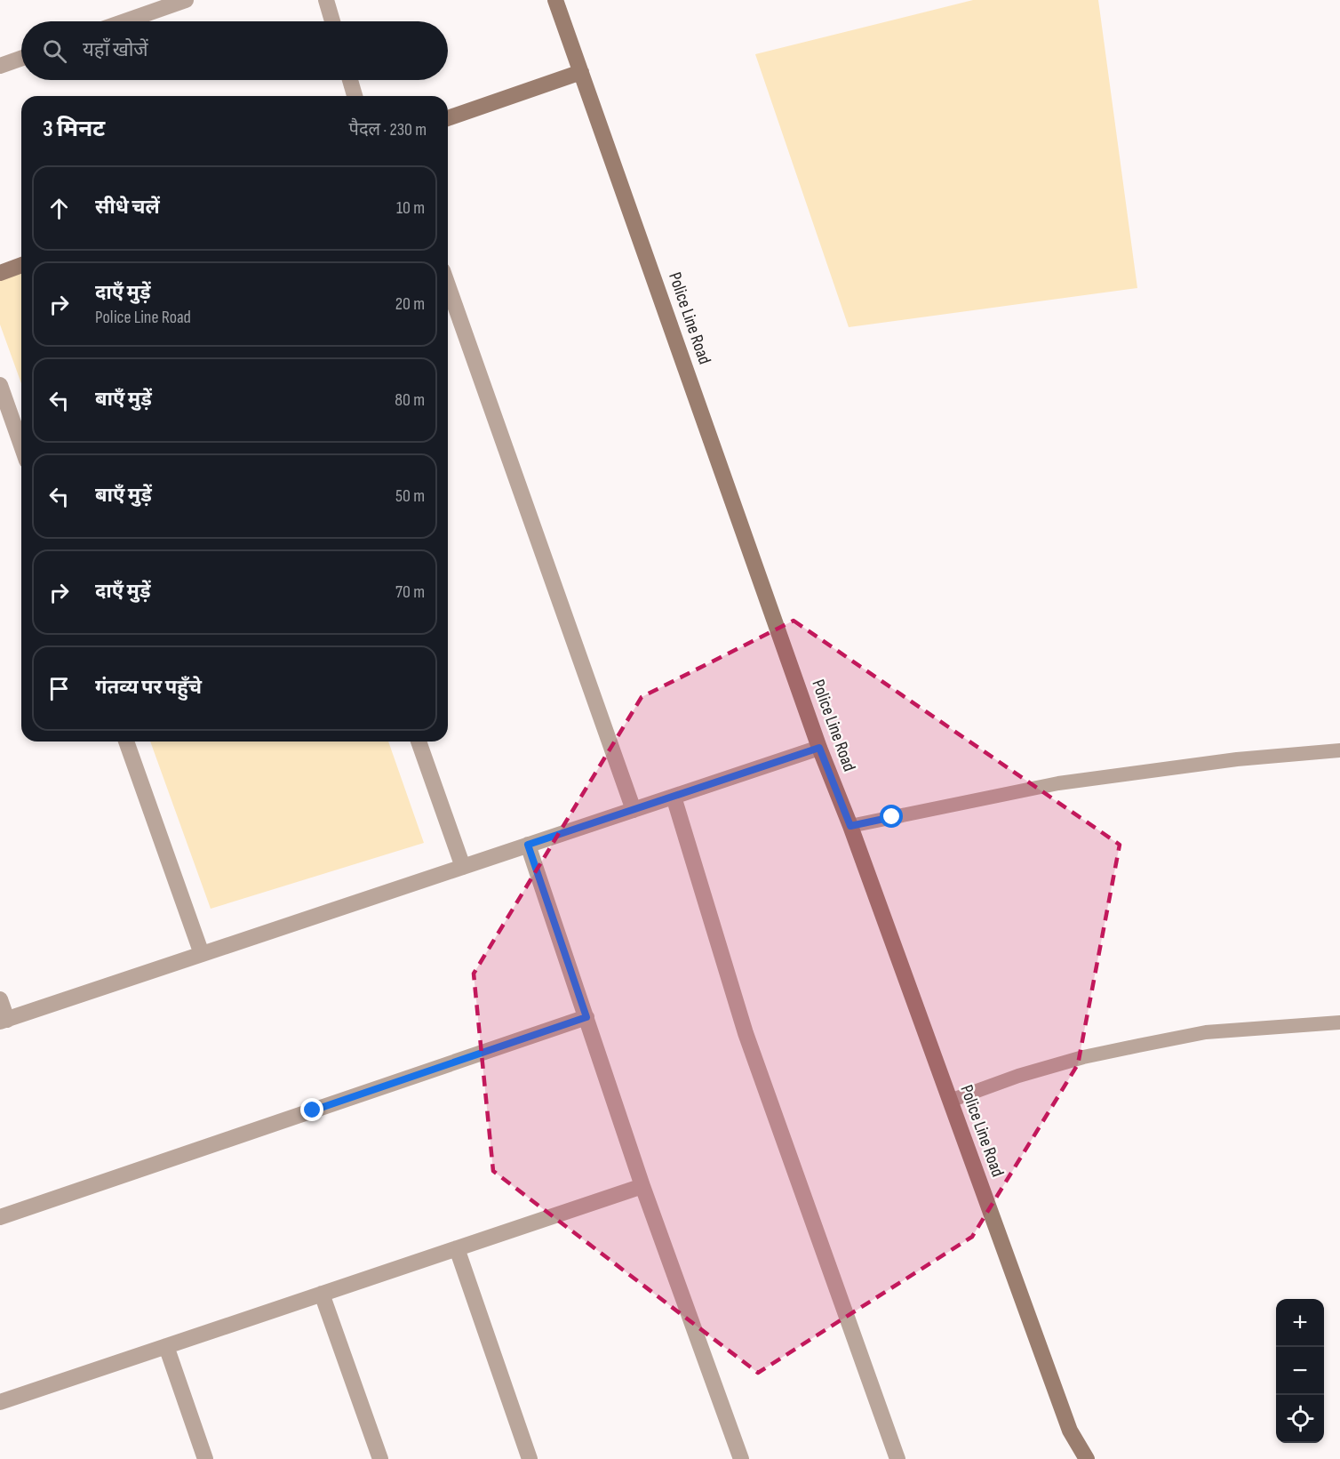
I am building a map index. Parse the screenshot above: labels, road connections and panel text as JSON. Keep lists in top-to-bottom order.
{
  "streets": {
    "main road": ["Police Line Road"]
  },
  "page": {
    "search": "यहाँ खोजें",
    "heading": ["3 मिनट", "पैदल · 230 m"],
    "list": [
      ["सीधे चलें", "10 m"],
      ["दाएँ मुड़ें", "Police Line Road", "20 m"],
      ["बाएँ मुड़ें", "80 m"],
      ["बाएँ मुड़ें", "50 m"],
      ["दाएँ मुड़ें", "70 m"],
      "गंतव्य पर पहुँचे"
    ],
    "map_buttons": ["+", "−"]
  }
}
